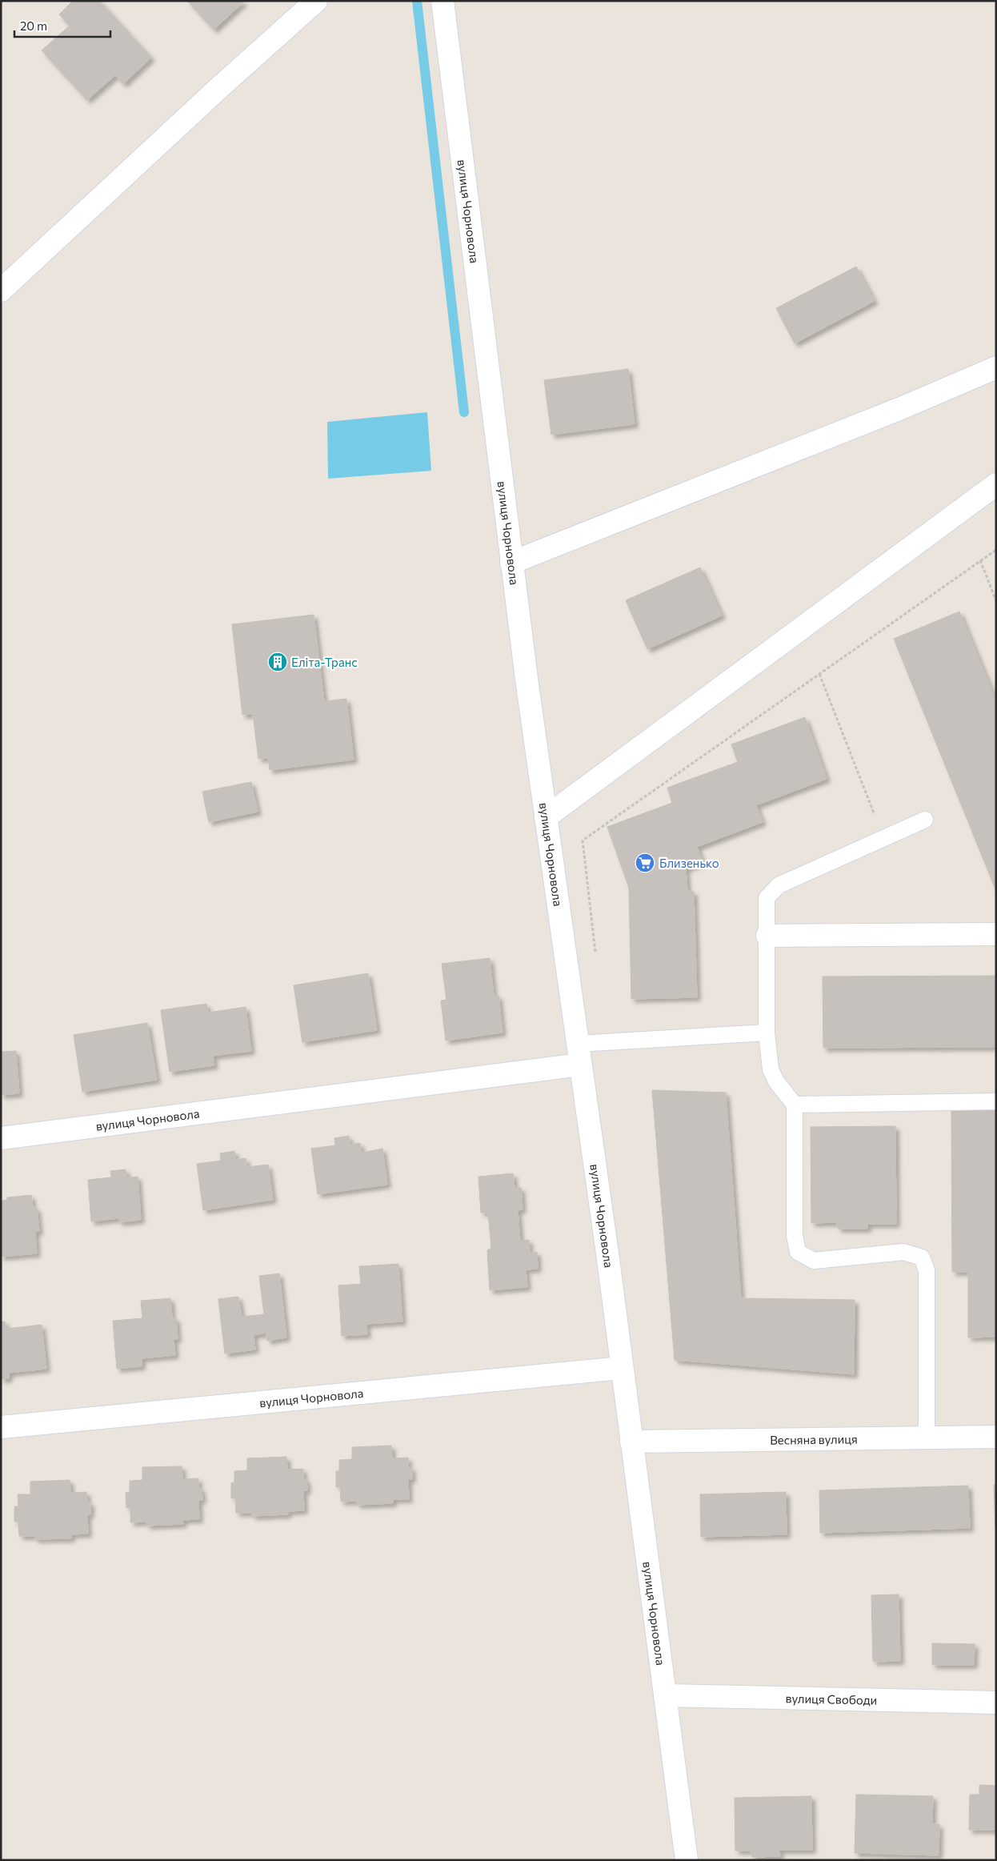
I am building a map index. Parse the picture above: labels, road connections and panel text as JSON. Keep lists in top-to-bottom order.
{
  "streets": {
    "street": ["вулиця Чорновола", "Весняна вулиця", "вулиця Свободи"]
  },
  "crossings": [
    ["вулиця Чорновола", "Весняна вулиця"],
    ["вулиця Чорновола", "вулиця Свободи"]
  ],
  "places": {
    "building": ["Еліта-Транс"],
    "supermarket": ["Близенько"]
  },
  "scale_bar": "20 m"
}
